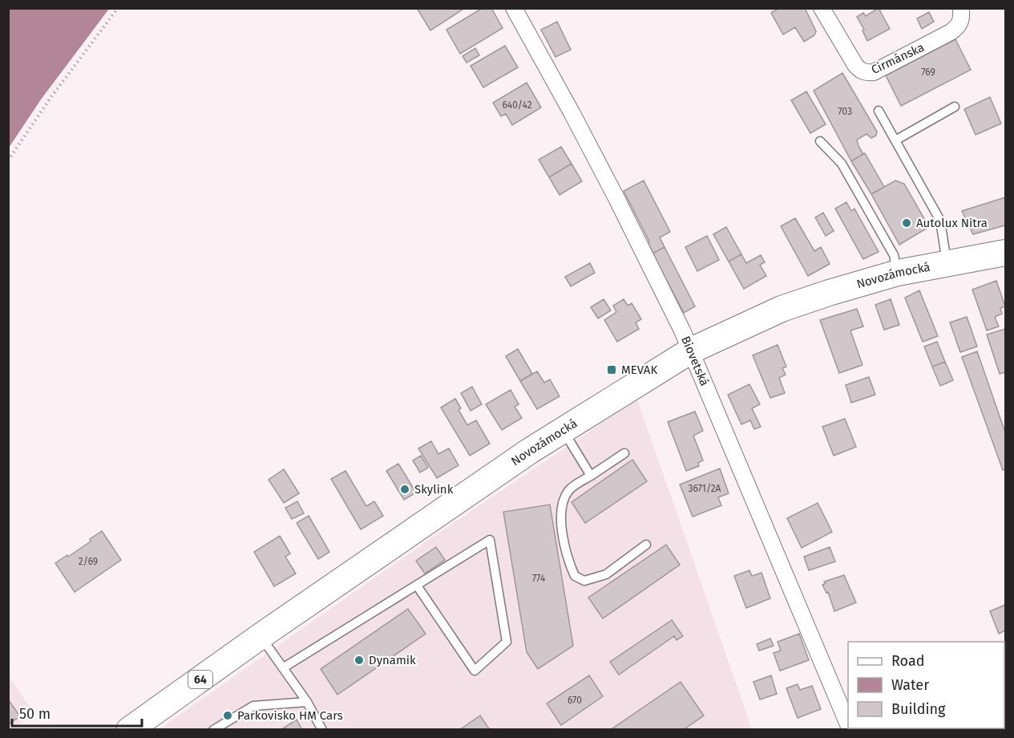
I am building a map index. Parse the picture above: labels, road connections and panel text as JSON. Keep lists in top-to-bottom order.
{
  "streets": {
    "main road": ["Novozámocká", "64"],
    "street": ["Cirmánska", "Biovetská"]
  },
  "crossings": [
    ["Novozámocká", "Biovetská"]
  ],
  "places": {
    "other": [
      "Autolux Nitra",
      "Skylink",
      "Dynamik",
      "Parkovisko HM Cars"
    ],
    "transit": ["MEVAK"]
  },
  "house_numbers": [
    "769",
    "640/42",
    "703",
    "3671/2A",
    "2/69",
    "774",
    "670"
  ],
  "legend": ["Road", "Water", "Building"],
  "scale_bar": "50 m"
}
